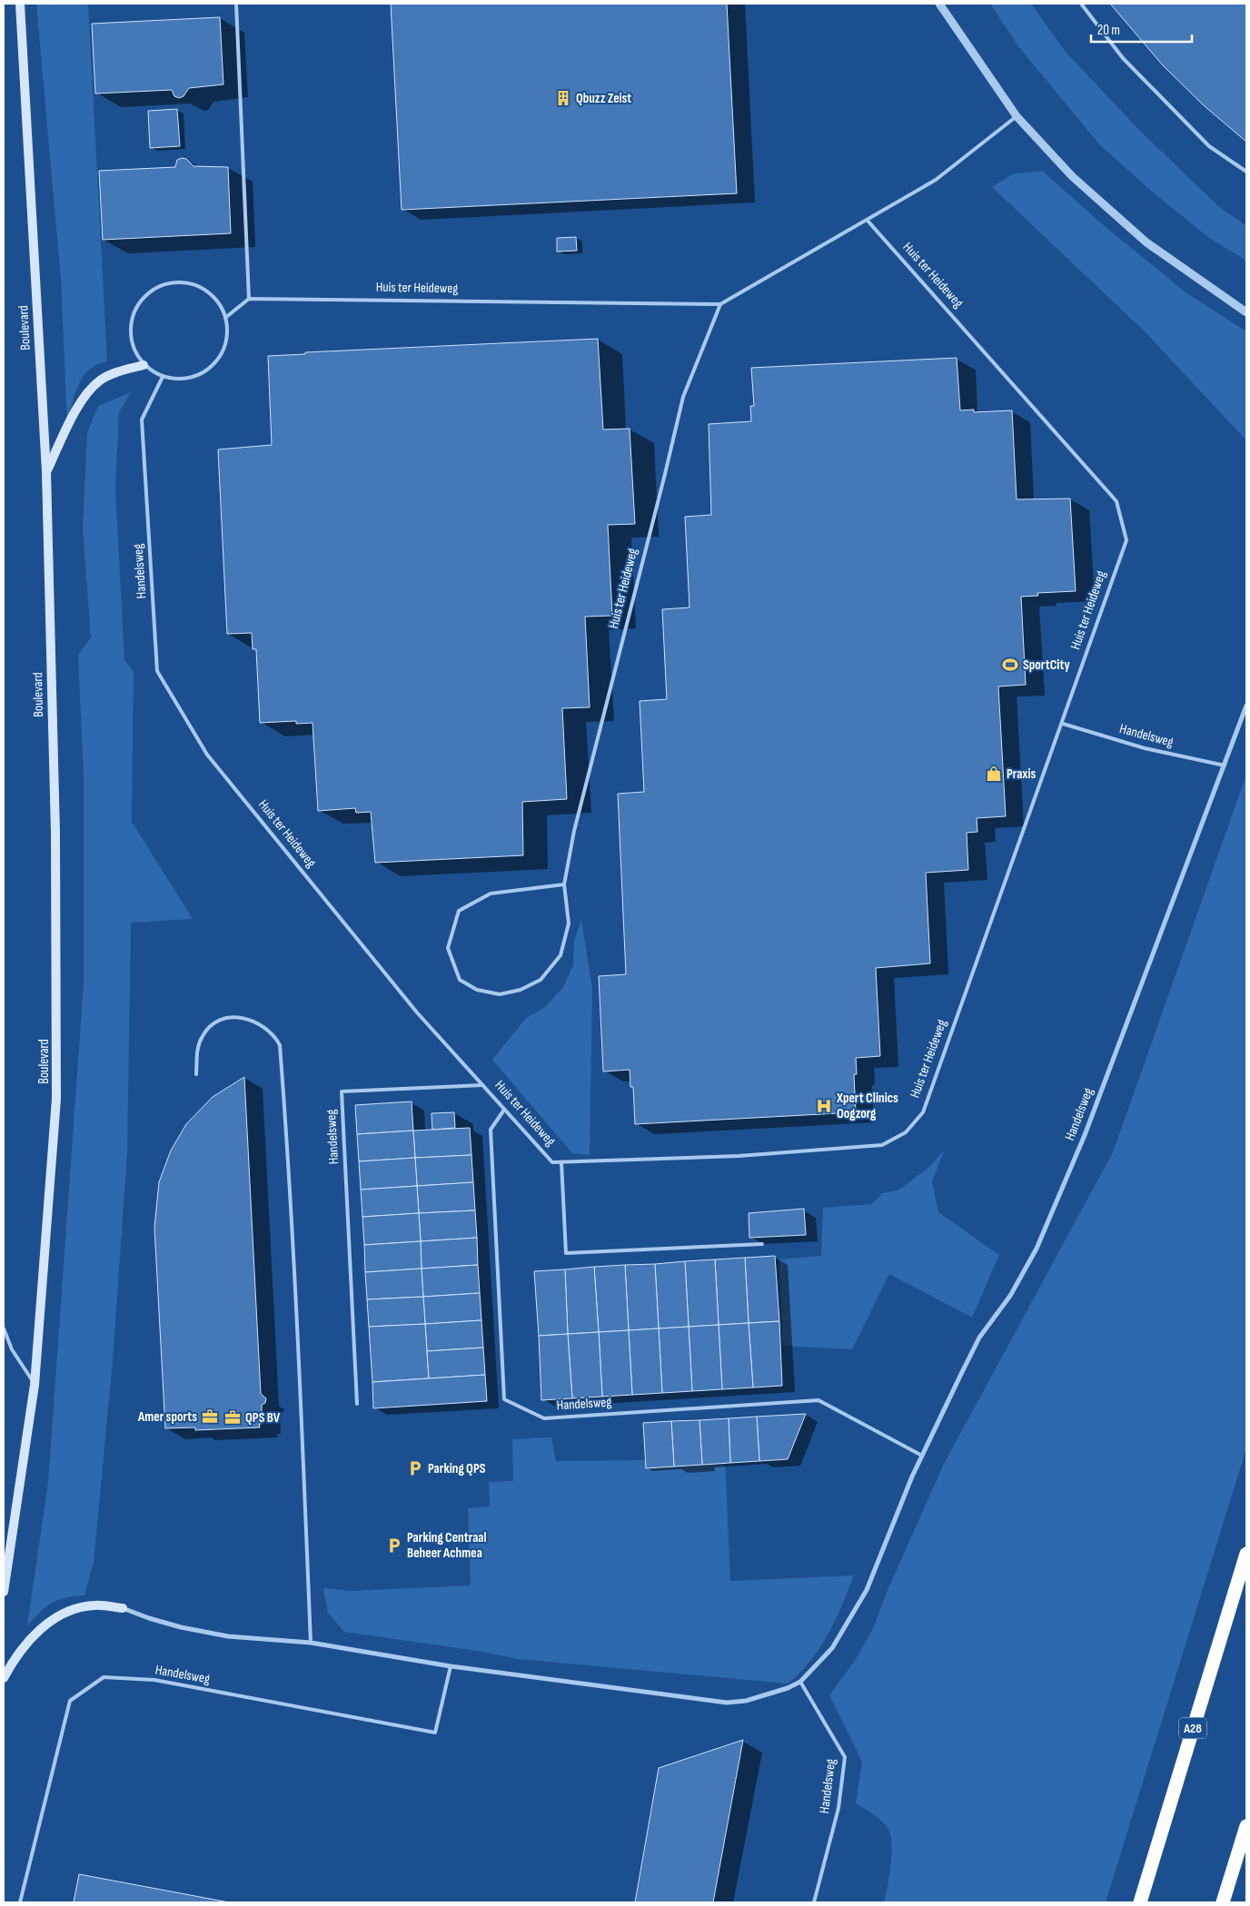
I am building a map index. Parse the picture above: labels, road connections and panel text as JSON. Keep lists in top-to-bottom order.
{
  "streets": {
    "highway": ["A28"],
    "main road": ["Boulevard"],
    "street": ["Handelsweg"],
    "lane": ["Huis ter Heideweg"]
  },
  "crossings": [
    ["Huis ter Heideweg", "Handelsweg"]
  ],
  "places": {
    "building": ["Qbuzz Zeist"],
    "sports": ["SportCity"],
    "shop": ["Praxis"],
    "hospital": ["Xpert Clinics Oogzorg"],
    "office": ["Amer sports", "QPS BV"],
    "parking": ["Parking QPS", "Parking Centraal Beheer Achmea"]
  },
  "scale_bar": "20 m"
}
